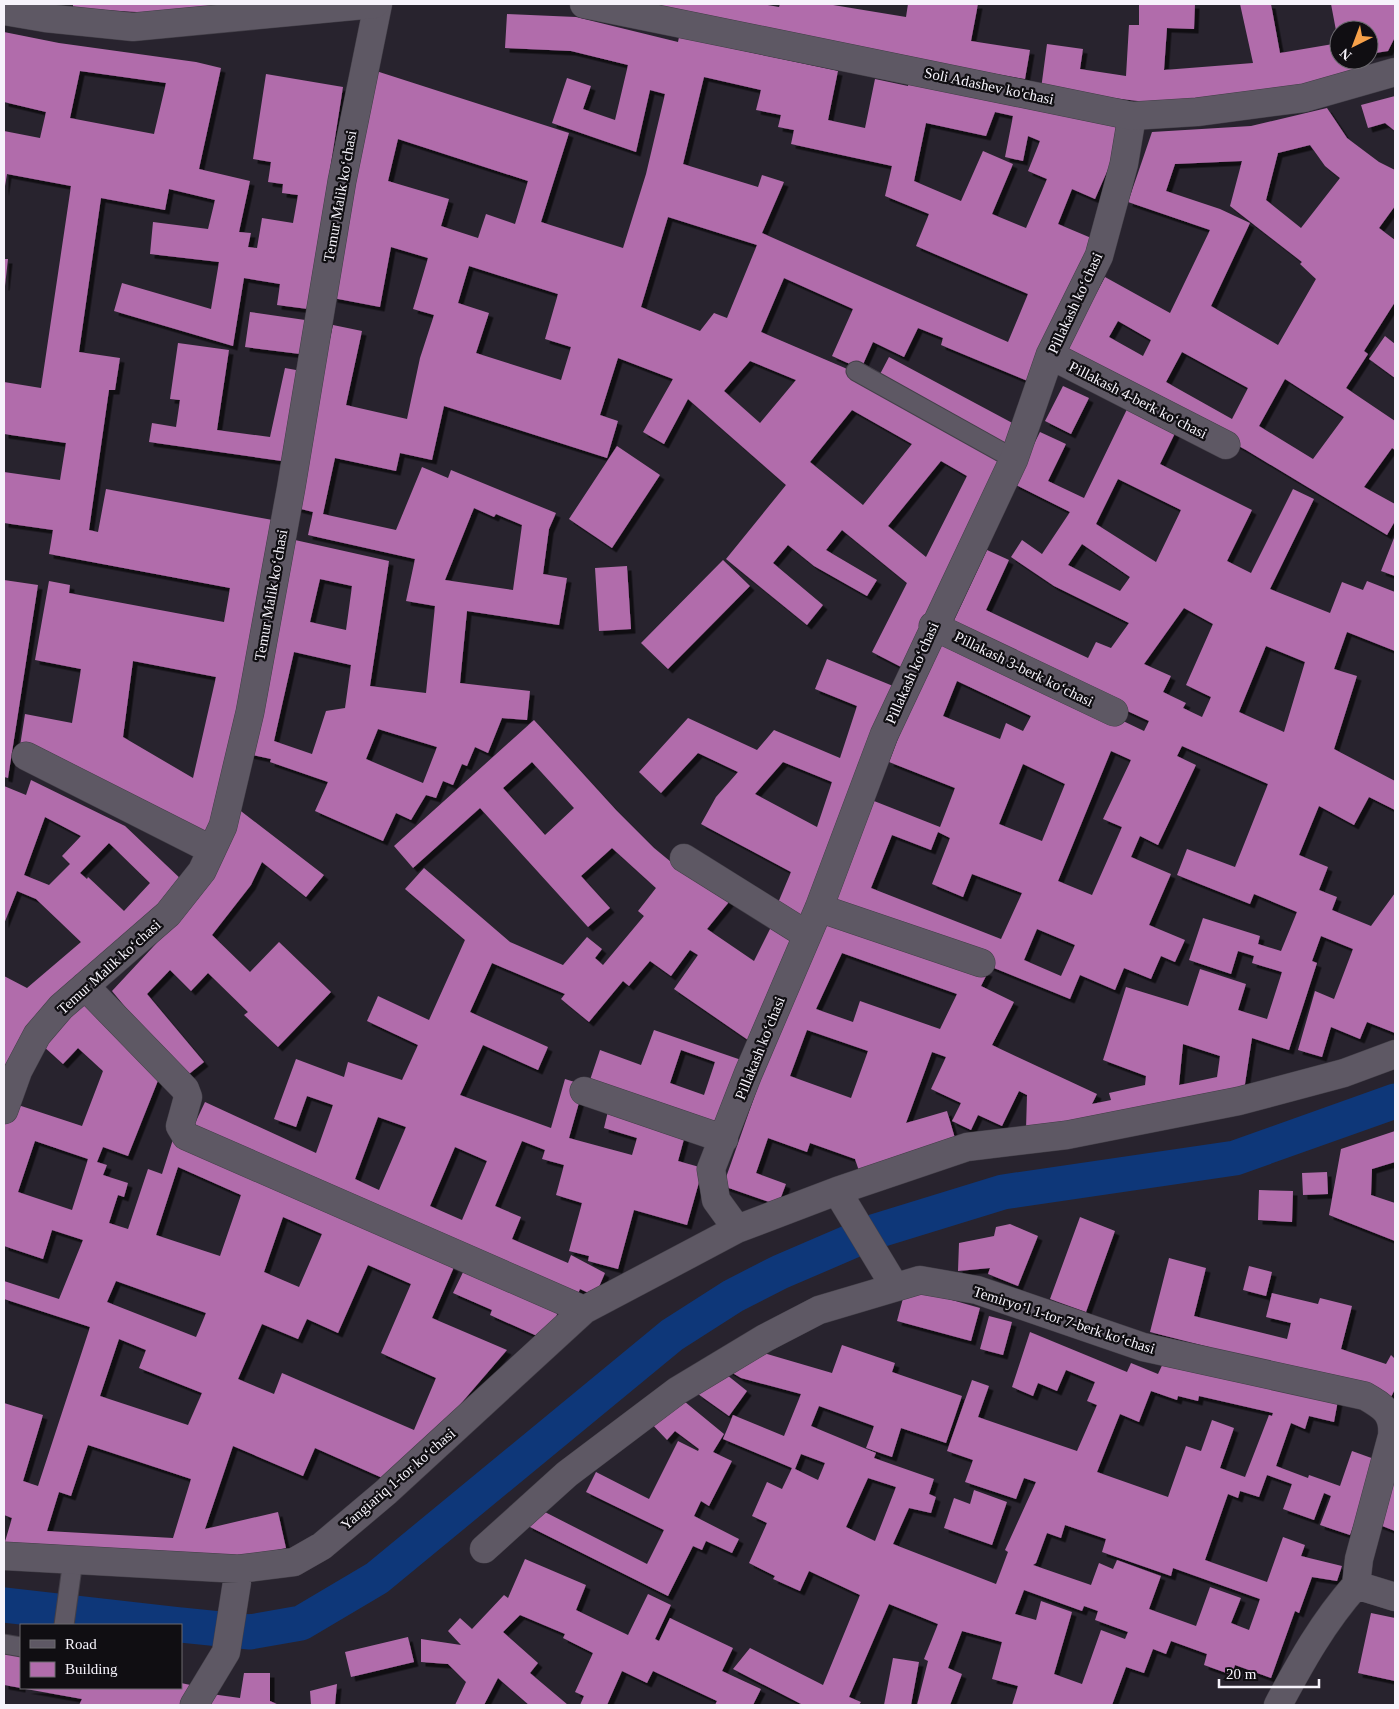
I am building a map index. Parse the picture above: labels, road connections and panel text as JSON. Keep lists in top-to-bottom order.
{
  "streets": {
    "street": [
      "Soli Adashev ko'chasi",
      "Temur Malik koʻchasi",
      "Pillakash koʻchasi",
      "Pillakash 4-berk koʻchasi",
      "Pillakash 3-berk koʻchasi",
      "Temiryoʻl 1-tor 7-berk koʻchasi",
      "Yangiariq 1-tor koʻchasi"
    ]
  },
  "crossings": [
    ["Soli Adashev ko'chasi", "Pillakash koʻchasi"],
    ["Pillakash koʻchasi", "Pillakash 4-berk koʻchasi"],
    ["Pillakash koʻchasi", "Pillakash 3-berk koʻchasi"],
    ["Pillakash koʻchasi", "Yangiariq 1-tor koʻchasi"]
  ],
  "legend": ["Road", "Building"],
  "scale_bar": "20 m",
  "north": "bottom left"
}
